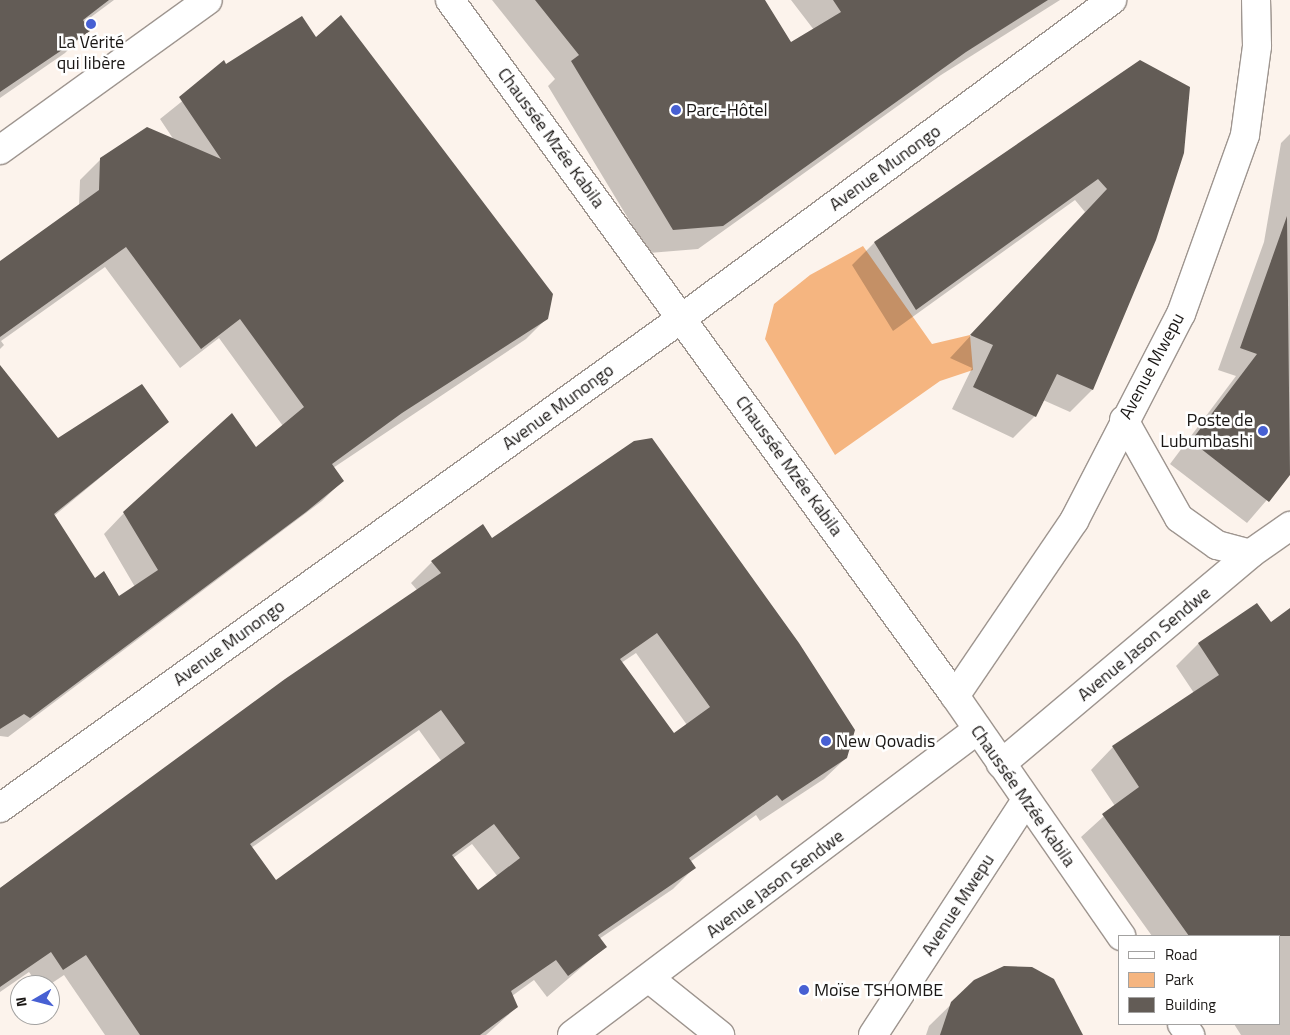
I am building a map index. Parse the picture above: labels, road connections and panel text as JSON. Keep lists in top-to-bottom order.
{
  "streets": {
    "main road": [
      "Chaussée Mzée Kabila",
      "Avenue Munongo",
      "Avenue Mwepu",
      "Avenue Jason Sendwe"
    ]
  },
  "crossings": [
    ["Chaussée Mzée Kabila", "Avenue Munongo"],
    ["Chaussée Mzée Kabila", "Avenue Mwepu"],
    ["Chaussée Mzée Kabila", "Avenue Jason Sendwe"]
  ],
  "places": [
    "La Vérité qui libère",
    "Parc-Hôtel",
    "Poste de Lubumbashi",
    "New Qovadis",
    "Moïse TSHOMBE"
  ],
  "legend": ["Road", "Park", "Building"],
  "north": "left"
}
